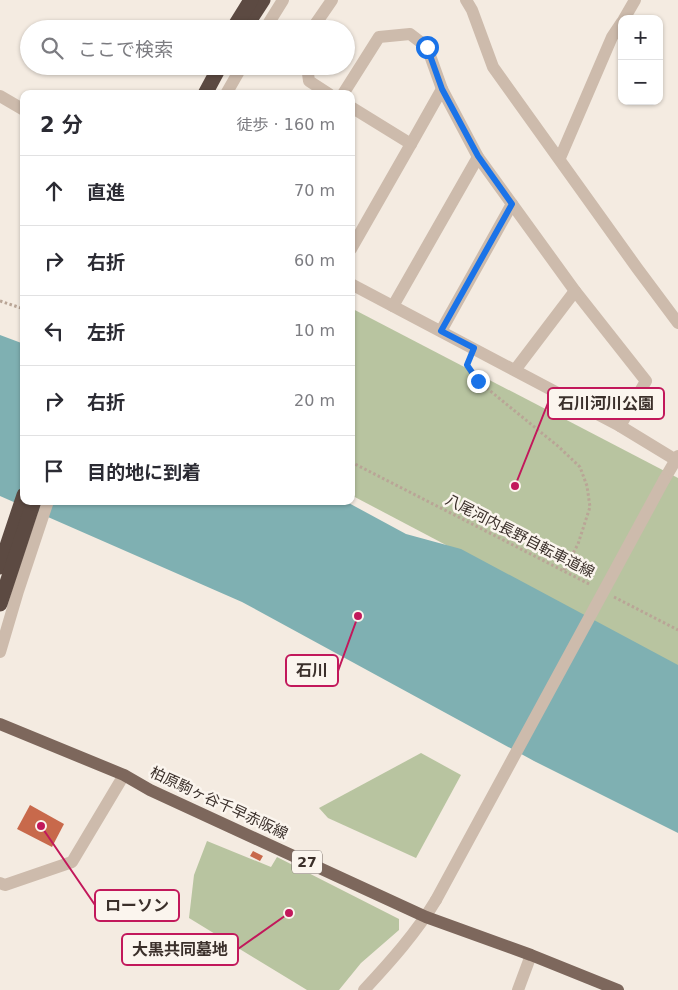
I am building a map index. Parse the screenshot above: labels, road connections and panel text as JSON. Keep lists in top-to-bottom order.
{
  "streets": {
    "main road": ["柏原駒ヶ谷千早赤阪線", "27"],
    "path": ["八尾河内長野自転車道線"]
  },
  "places": [
    "石川河川公園",
    "石川",
    "ローソン",
    "大黒共同墓地"
  ],
  "page": {
    "map_buttons": ["+", "−"],
    "search": "ここで検索",
    "heading": ["2 分", "徒歩 · 160 m"],
    "list": [
      ["直進", "70 m"],
      ["右折", "60 m"],
      ["左折", "10 m"],
      ["右折", "20 m"],
      "目的地に到着"
    ]
  }
}
